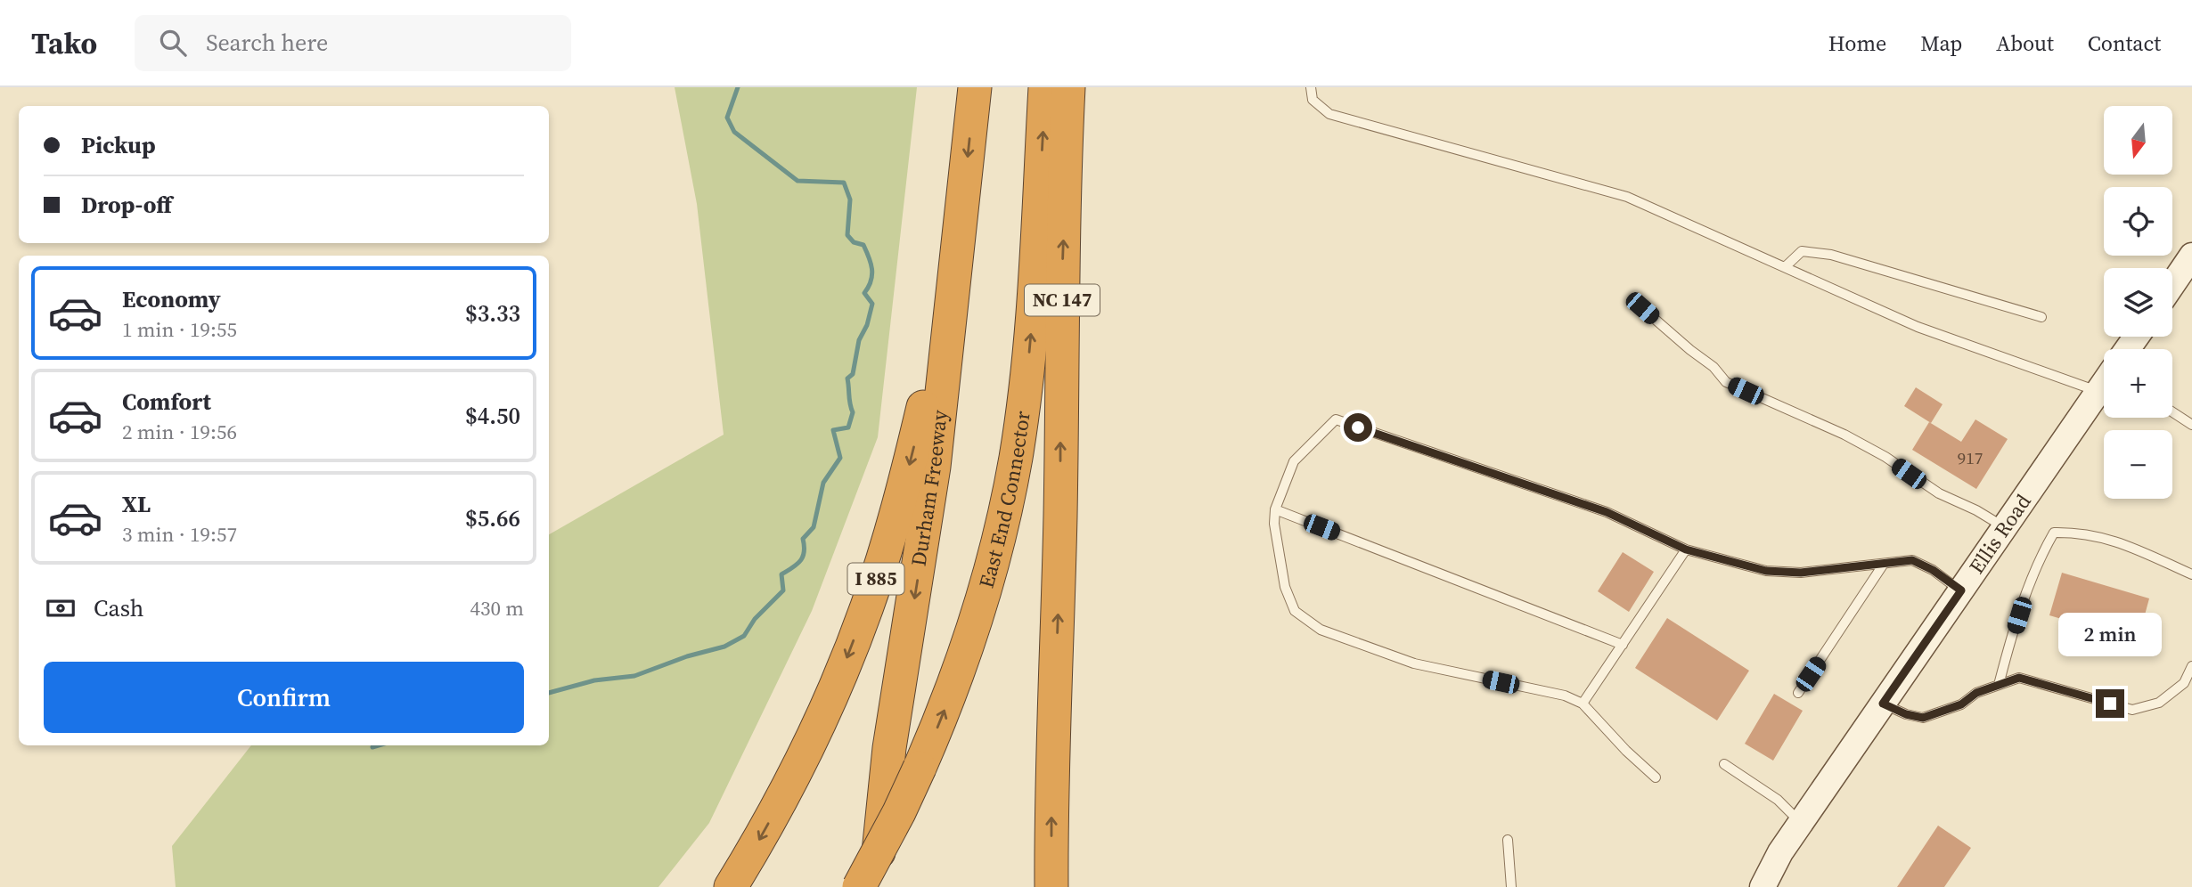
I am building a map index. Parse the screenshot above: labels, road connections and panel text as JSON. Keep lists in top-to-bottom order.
{
  "streets": {
    "highway": [
      "NC 147",
      "Durham Freeway",
      "East End Connector",
      "I 885"
    ],
    "main road": ["Ellis Road"]
  },
  "crossings": [
    ["Durham Freeway", "I 885"]
  ],
  "house_numbers": ["917"],
  "north": "bottom",
  "page": {
    "header": "Tako",
    "search": "Search here",
    "nav": [
      "Home",
      "Map",
      "About",
      "Contact"
    ],
    "map_buttons": ["+", "−"],
    "banner": ["Pickup", "Drop-off"],
    "list": [
      {
        "name": "Economy",
        "note": "1 min · 19:55",
        "value": "$3.33"
      },
      {
        "name": "Comfort",
        "note": "2 min · 19:56",
        "value": "$4.50"
      },
      {
        "name": "XL",
        "note": "3 min · 19:57",
        "value": "$5.66"
      }
    ],
    "pay": ["Cash", "430 m"],
    "bubble": "2 min",
    "buttons": "Confirm"
  }
}
